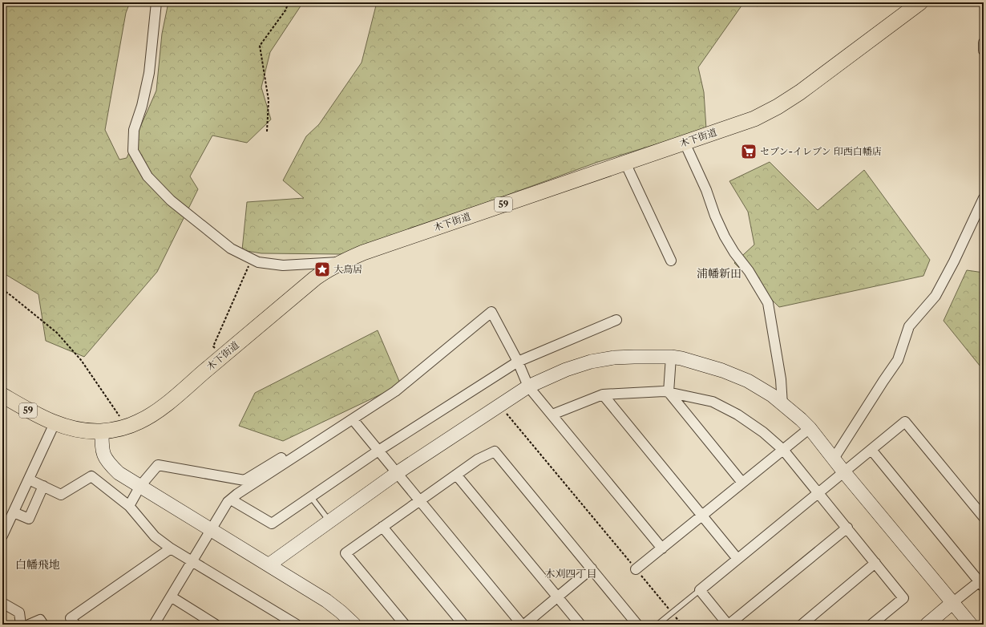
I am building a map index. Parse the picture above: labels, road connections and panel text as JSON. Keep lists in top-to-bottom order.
{
  "streets": {
    "main road": ["木下街道", "59"]
  },
  "districts": ["浦幡新田", "白幡飛地", "木刈四丁目"],
  "places": {
    "supermarket": ["セブン-イレブン 印西白幡店"],
    "place": ["大鳥居"]
  }
}
